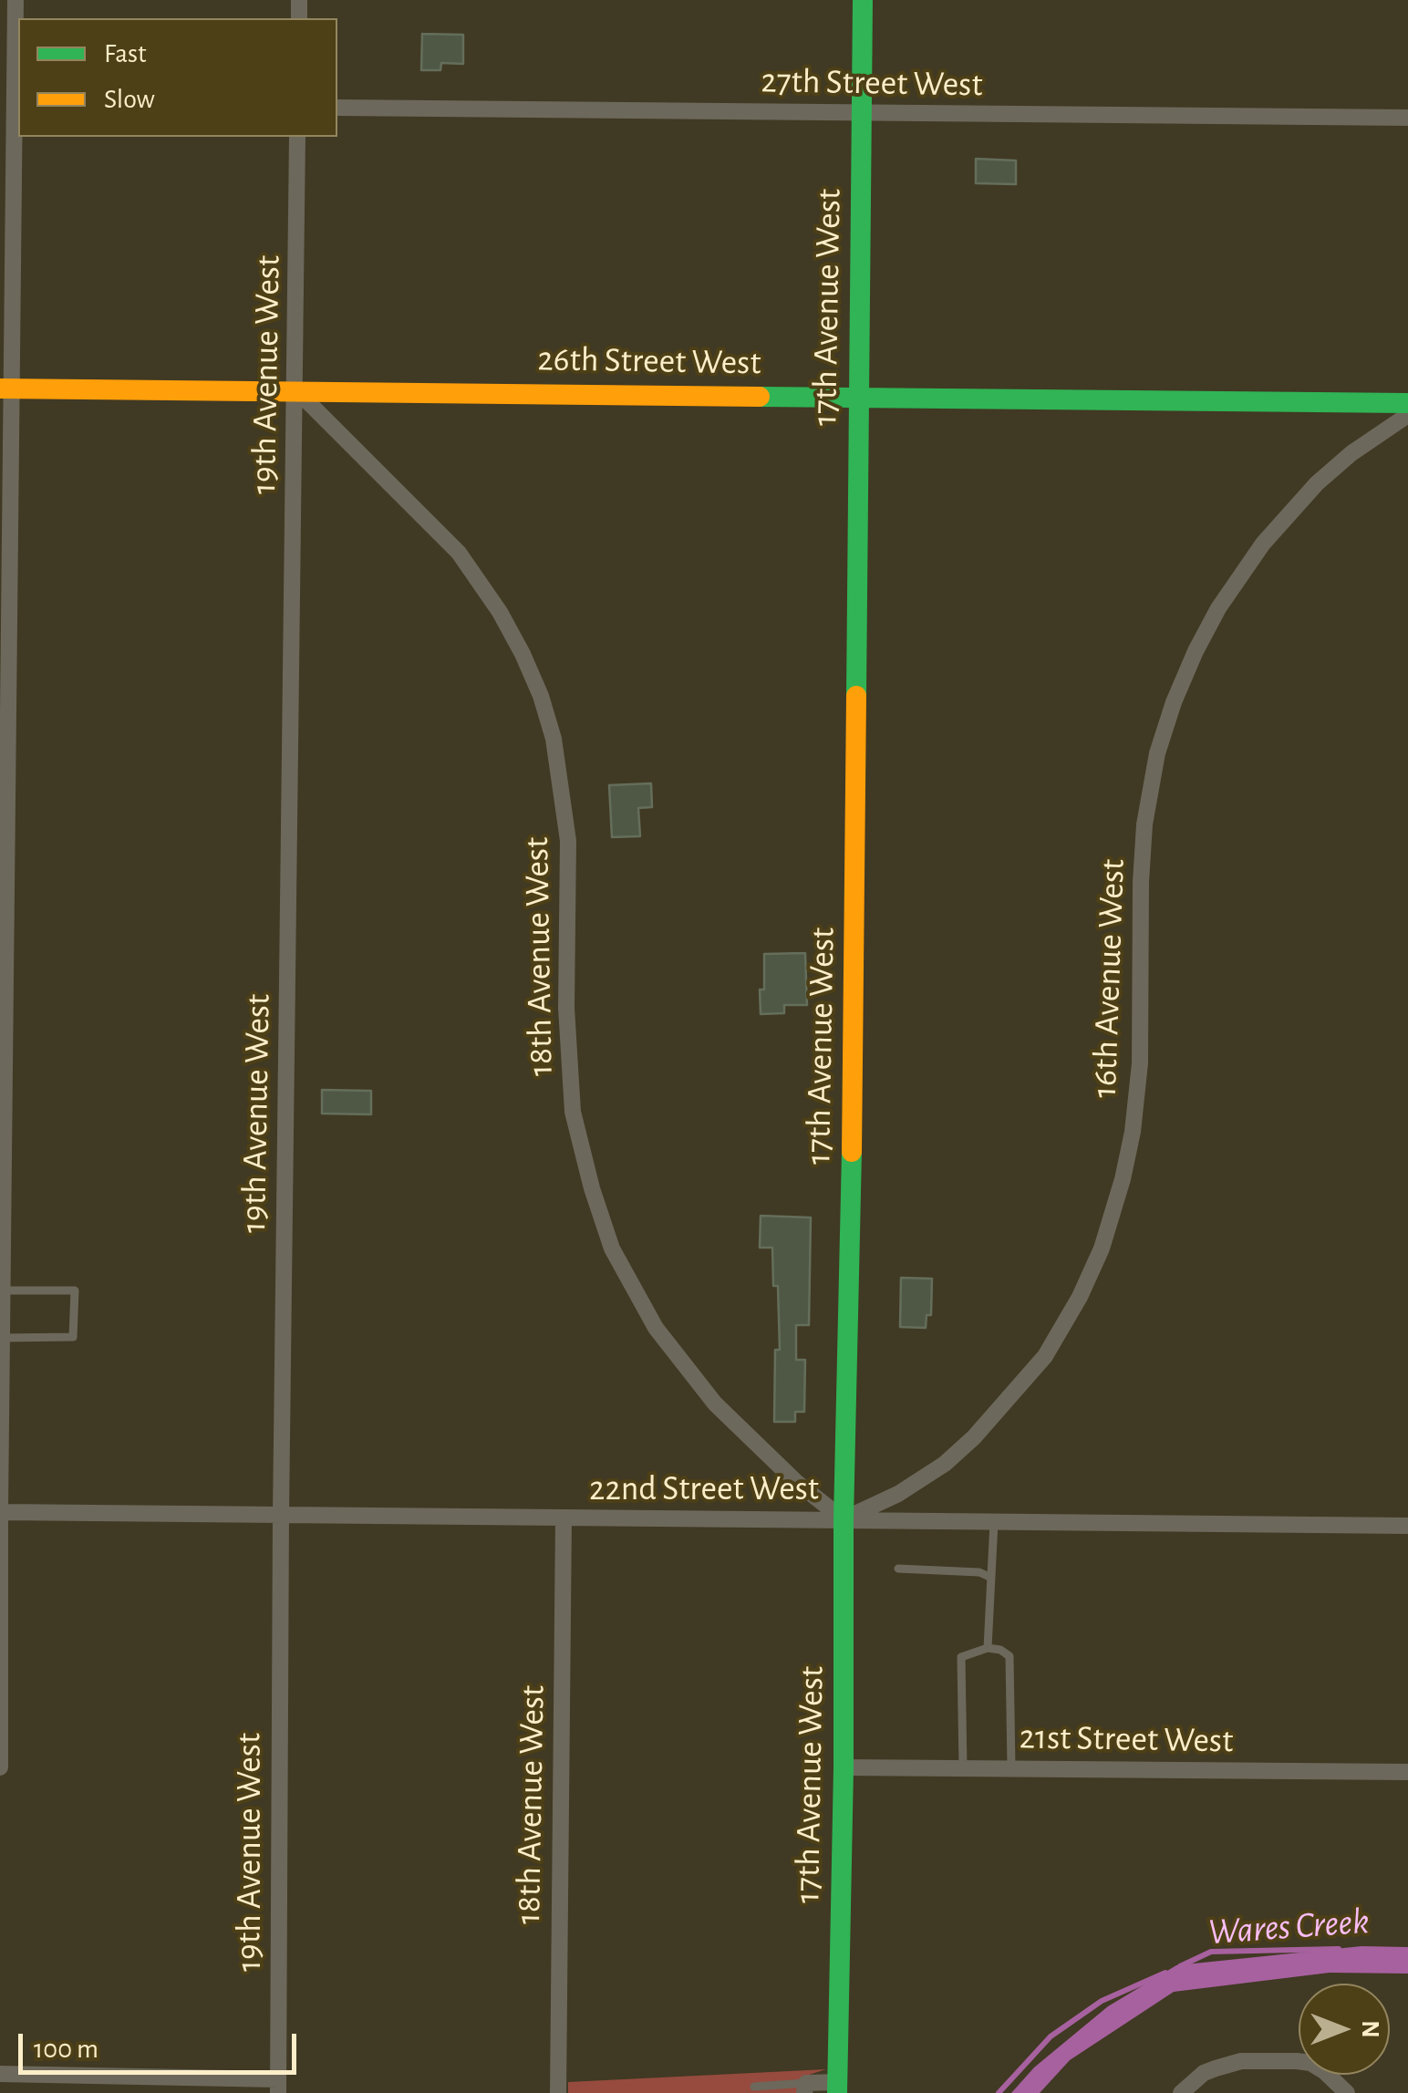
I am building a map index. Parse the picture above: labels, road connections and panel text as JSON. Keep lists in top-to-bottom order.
{
  "streets": {
    "street": [
      "27th Street West",
      "17th Avenue West",
      "26th Street West",
      "19th Avenue West",
      "18th Avenue West",
      "16th Avenue West",
      "22nd Street West",
      "21st Street West"
    ]
  },
  "crossings": [
    ["27th Street West", "17th Avenue West"],
    ["17th Avenue West", "26th Street West"],
    ["17th Avenue West", "18th Avenue West"],
    ["17th Avenue West", "16th Avenue West"],
    ["17th Avenue West", "22nd Street West"],
    ["17th Avenue West", "21st Street West"],
    ["26th Street West", "19th Avenue West"],
    ["26th Street West", "18th Avenue West"],
    ["19th Avenue West", "18th Avenue West"],
    ["19th Avenue West", "22nd Street West"],
    ["18th Avenue West", "16th Avenue West"],
    ["18th Avenue West", "22nd Street West"],
    ["16th Avenue West", "22nd Street West"]
  ],
  "water": ["Wares Creek"],
  "legend": ["Fast", "Slow"],
  "scale_bar": "100 m",
  "north": "right"
}
